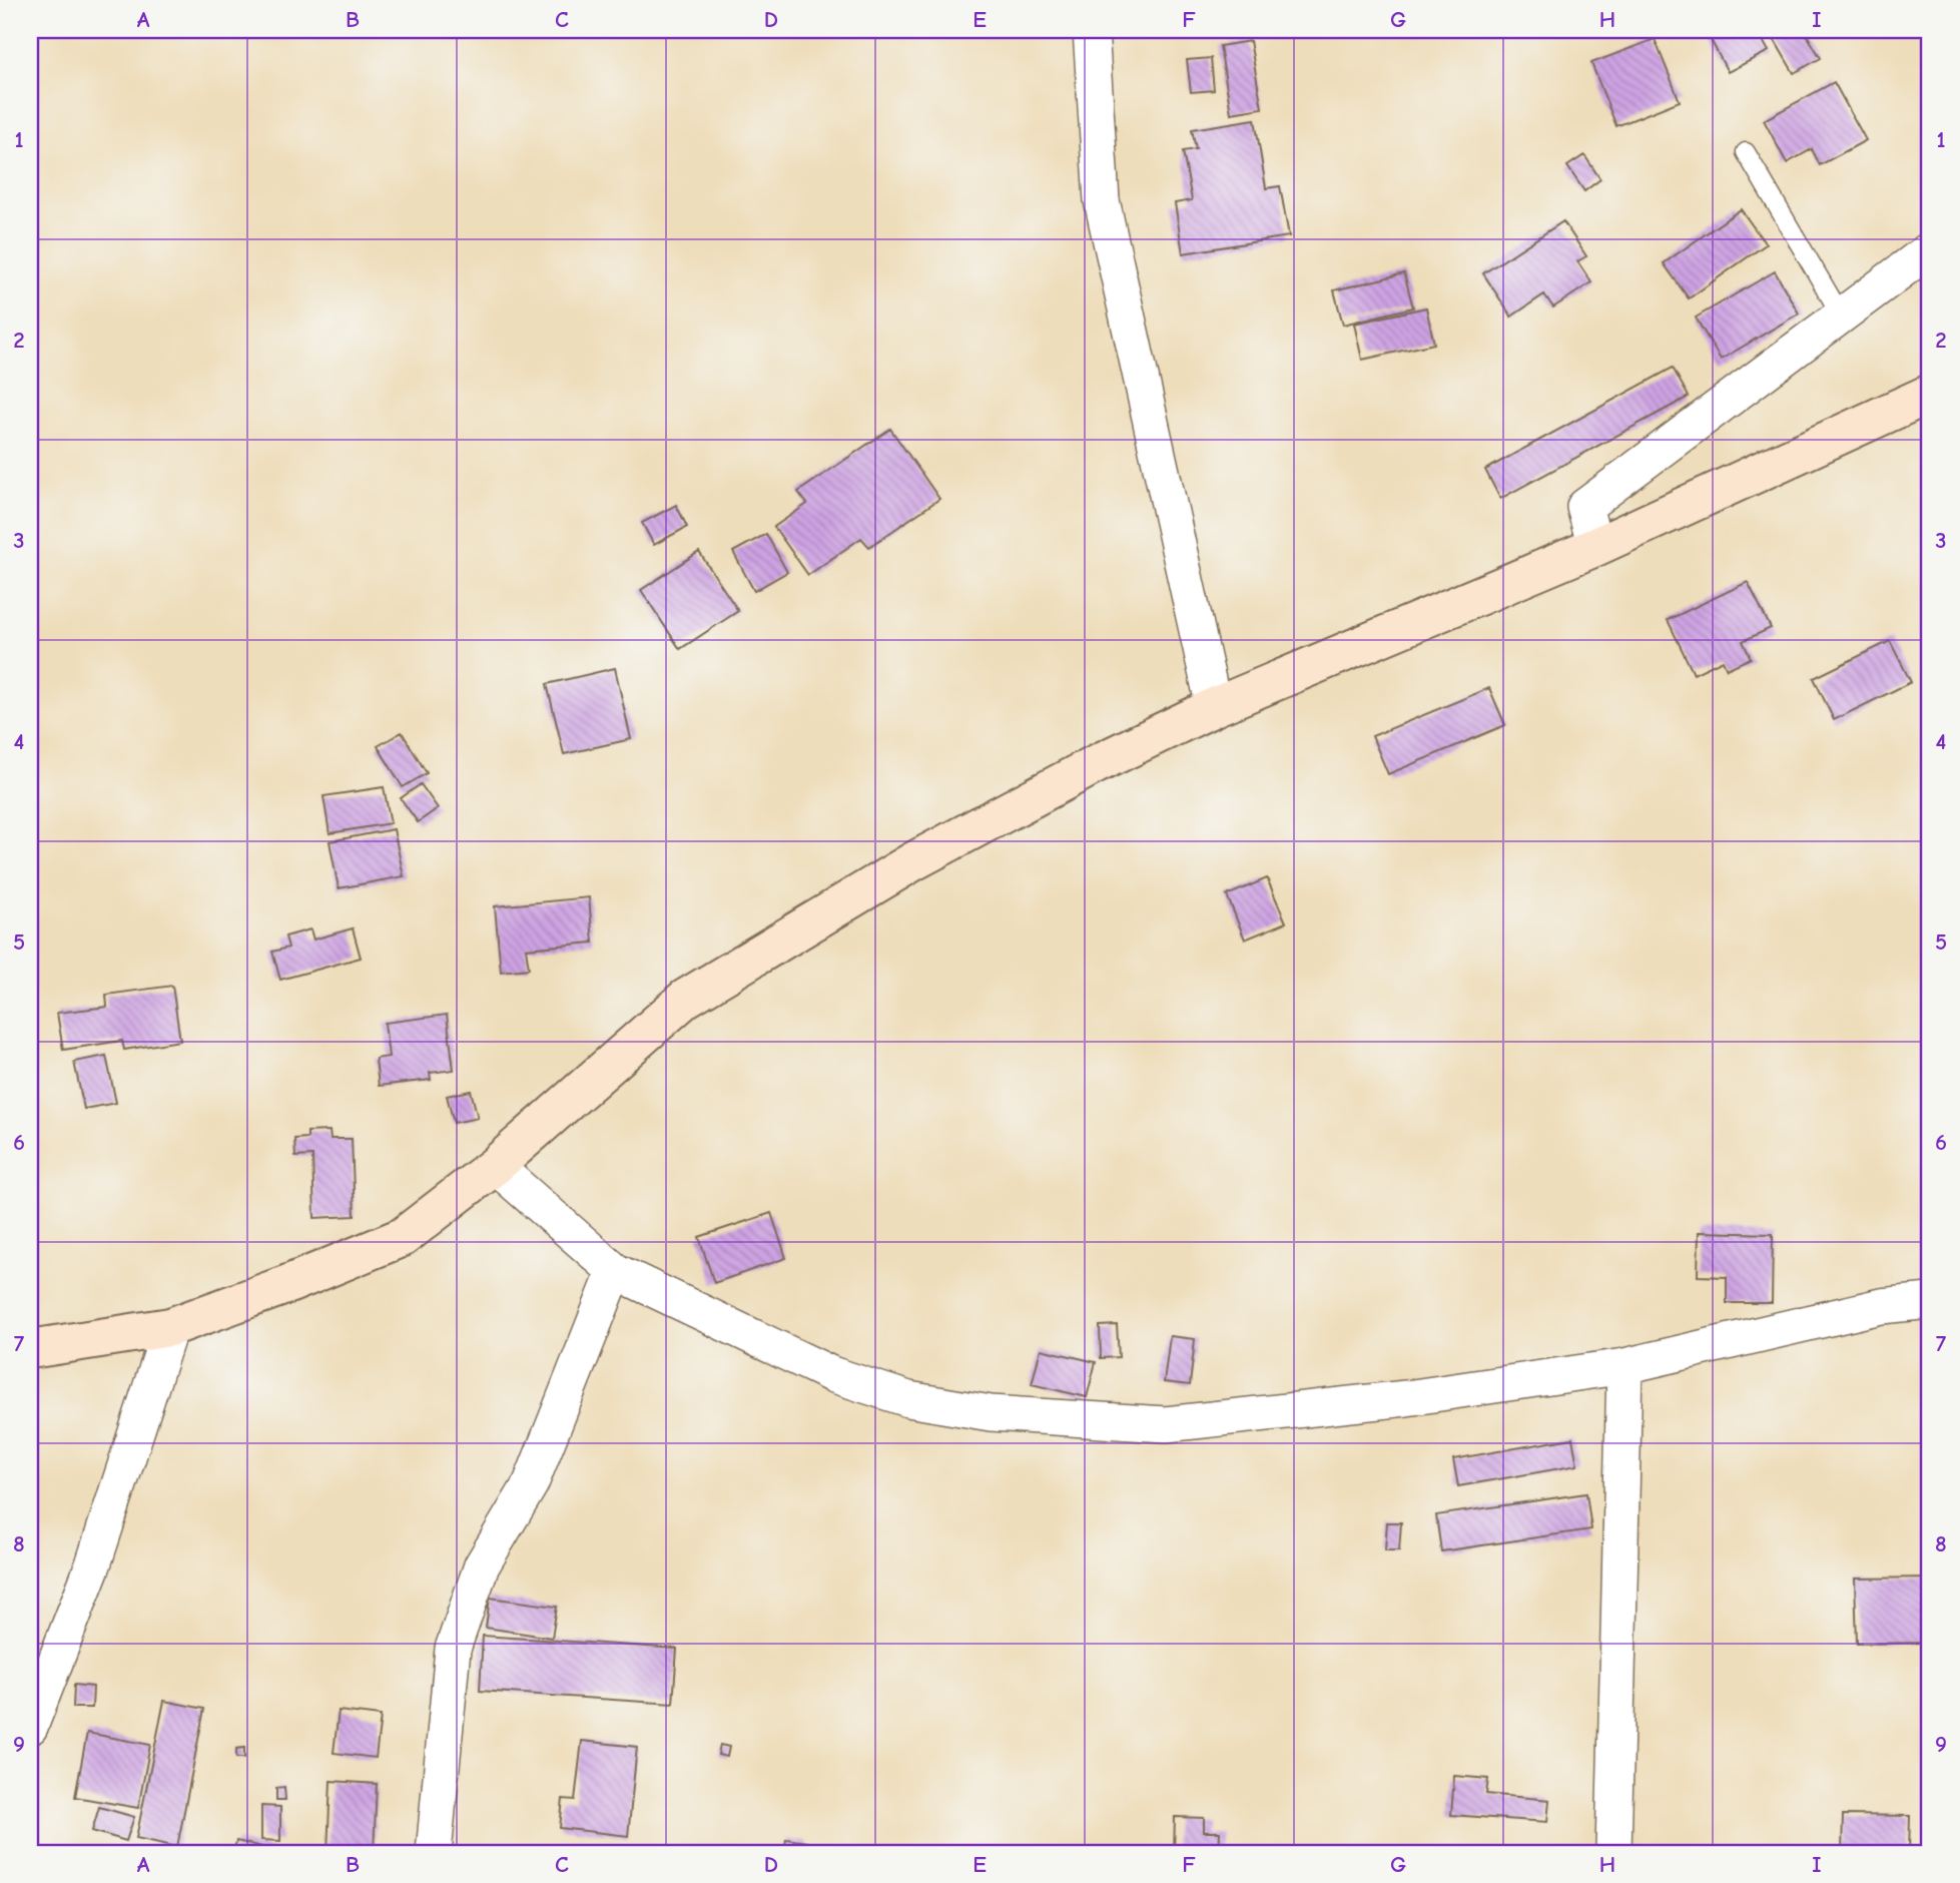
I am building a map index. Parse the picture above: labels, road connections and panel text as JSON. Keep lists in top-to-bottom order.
{
  "grid": {
    "columns": [
      "A",
      "B",
      "C",
      "D",
      "E",
      "F",
      "G",
      "H",
      "I"
    ],
    "rows": [
      "1",
      "2",
      "3",
      "4",
      "5",
      "6",
      "7",
      "8",
      "9"
    ]
  }
}
